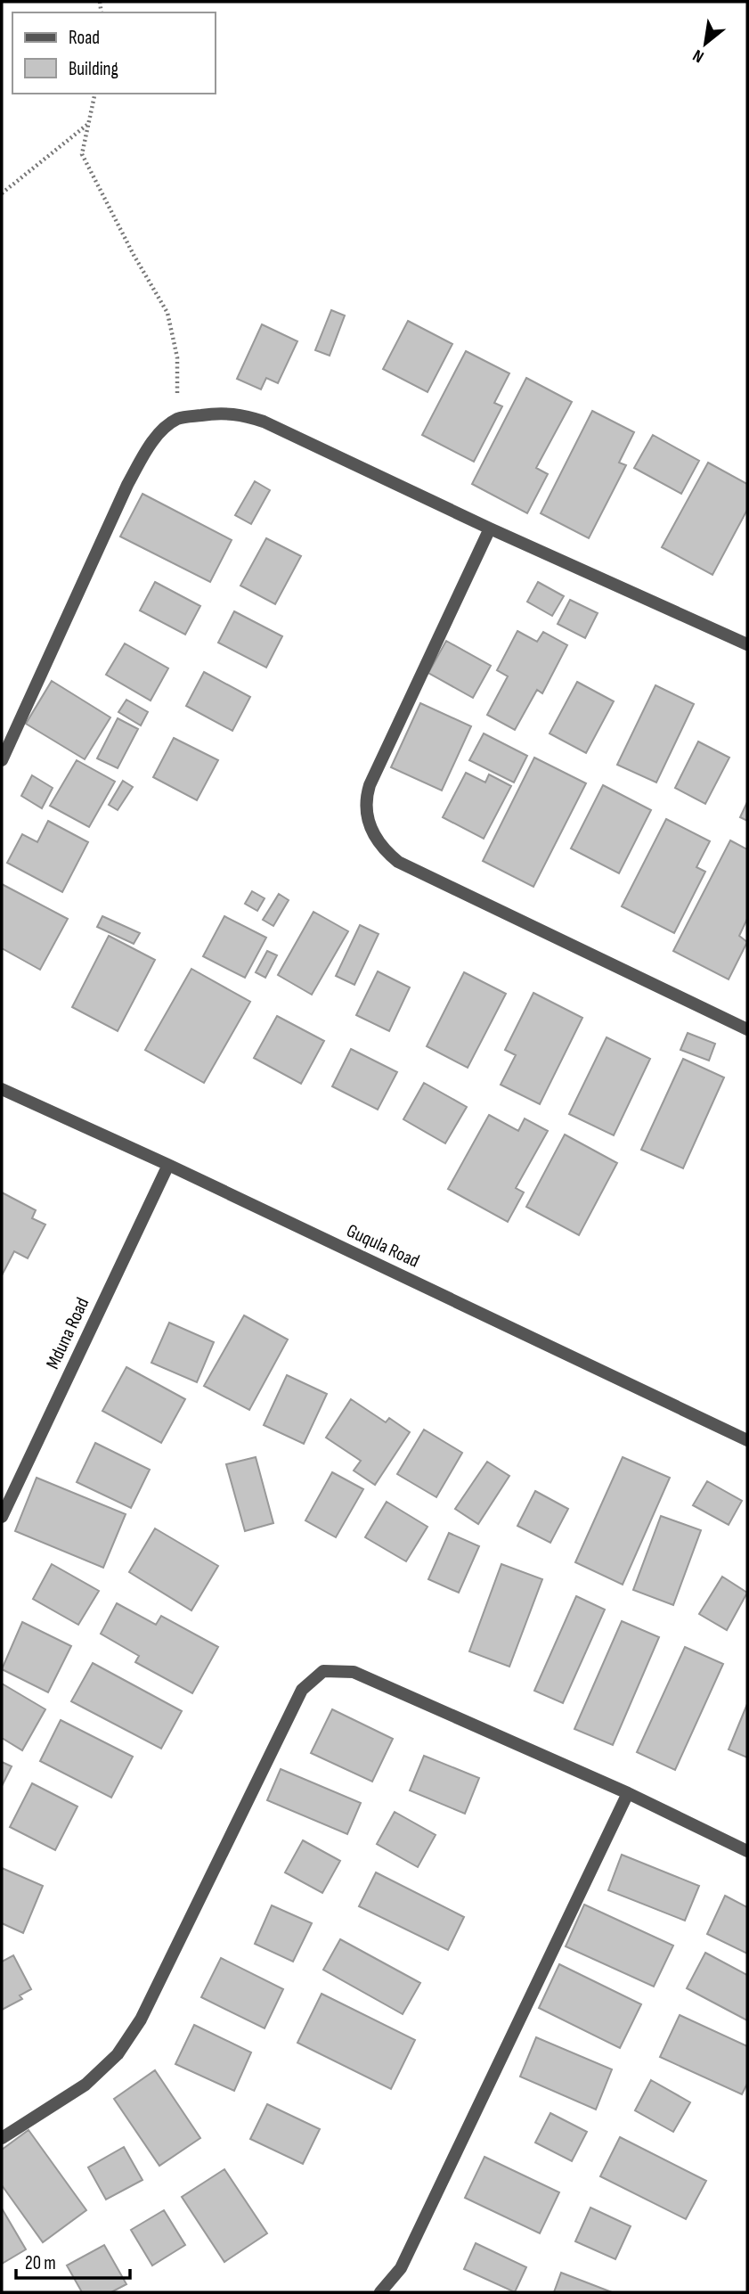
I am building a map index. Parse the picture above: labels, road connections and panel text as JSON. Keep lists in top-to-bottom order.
{
  "streets": {
    "street": ["Guqula Road", "Mduna Road"]
  },
  "crossings": [
    ["Guqula Road", "Mduna Road"]
  ],
  "legend": ["Road", "Building"],
  "scale_bar": "20 m",
  "north": "bottom left"
}
